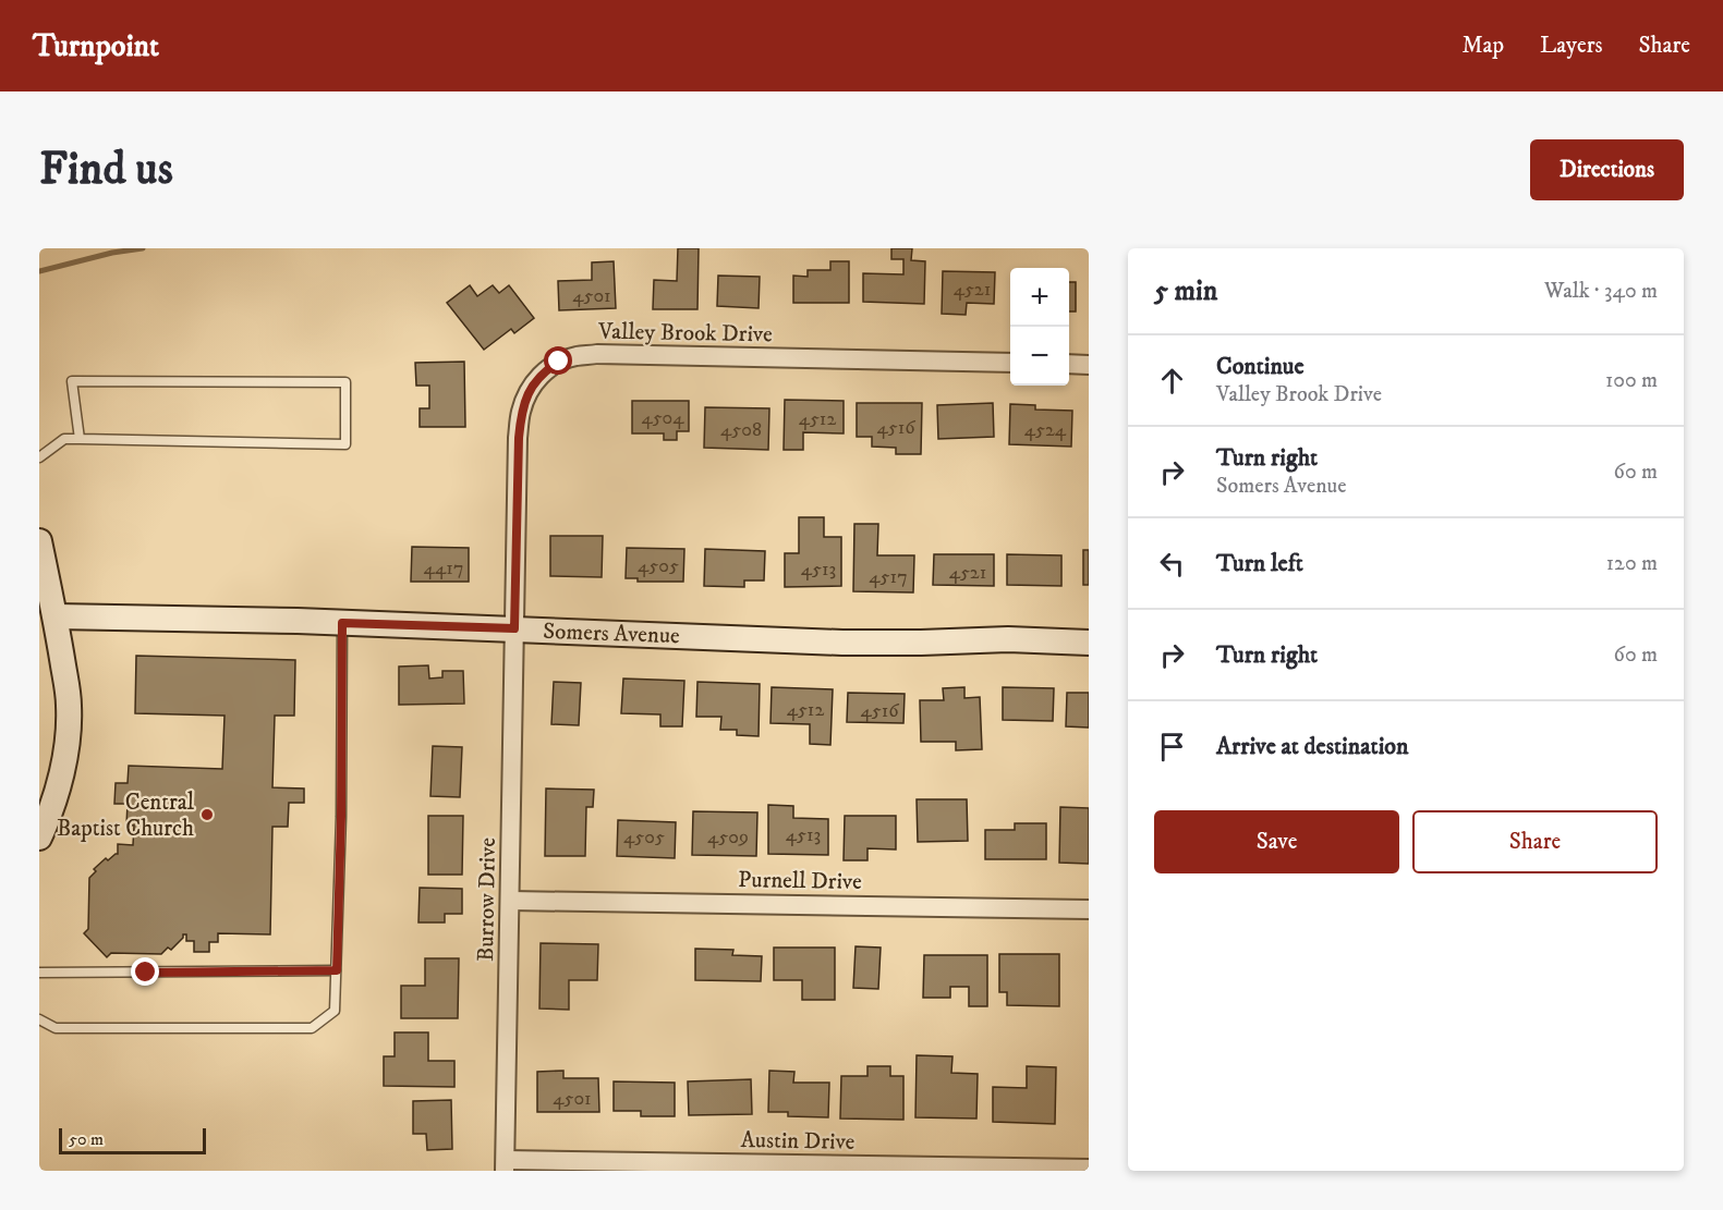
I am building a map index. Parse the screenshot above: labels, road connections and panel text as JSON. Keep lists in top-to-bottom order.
{
  "streets": {
    "street": [
      "Valley Brook Drive",
      "Somers Avenue",
      "Purnell Drive",
      "Burrow Drive",
      "Austin Drive"
    ]
  },
  "crossings": [
    ["Valley Brook Drive", "Somers Avenue"],
    ["Valley Brook Drive", "Burrow Drive"],
    ["Somers Avenue", "Burrow Drive"],
    ["Purnell Drive", "Burrow Drive"],
    ["Burrow Drive", "Austin Drive"]
  ],
  "places": ["Central Baptist Church"],
  "house_numbers": [
    "4521",
    "4501",
    "4504",
    "4512",
    "4516",
    "4508",
    "4524",
    "4505",
    "4417",
    "4513",
    "4521",
    "4517",
    "4512",
    "4516",
    "4513",
    "4505",
    "4509",
    "4501"
  ],
  "scale_bar": "50 m",
  "page": {
    "header": "Turnpoint",
    "nav": ["Map", "Layers", "Share"],
    "buttons": [
      "Directions",
      ["Save", "Share"]
    ],
    "title": "Find us",
    "heading": ["5 min", "Walk · 340 m"],
    "map_buttons": ["+", "−"],
    "list": [
      ["Continue", "Valley Brook Drive", "100 m"],
      ["Turn right", "Somers Avenue", "60 m"],
      ["Turn left", "120 m"],
      ["Turn right", "60 m"],
      "Arrive at destination"
    ],
    "scale": "50 m"
  }
}
